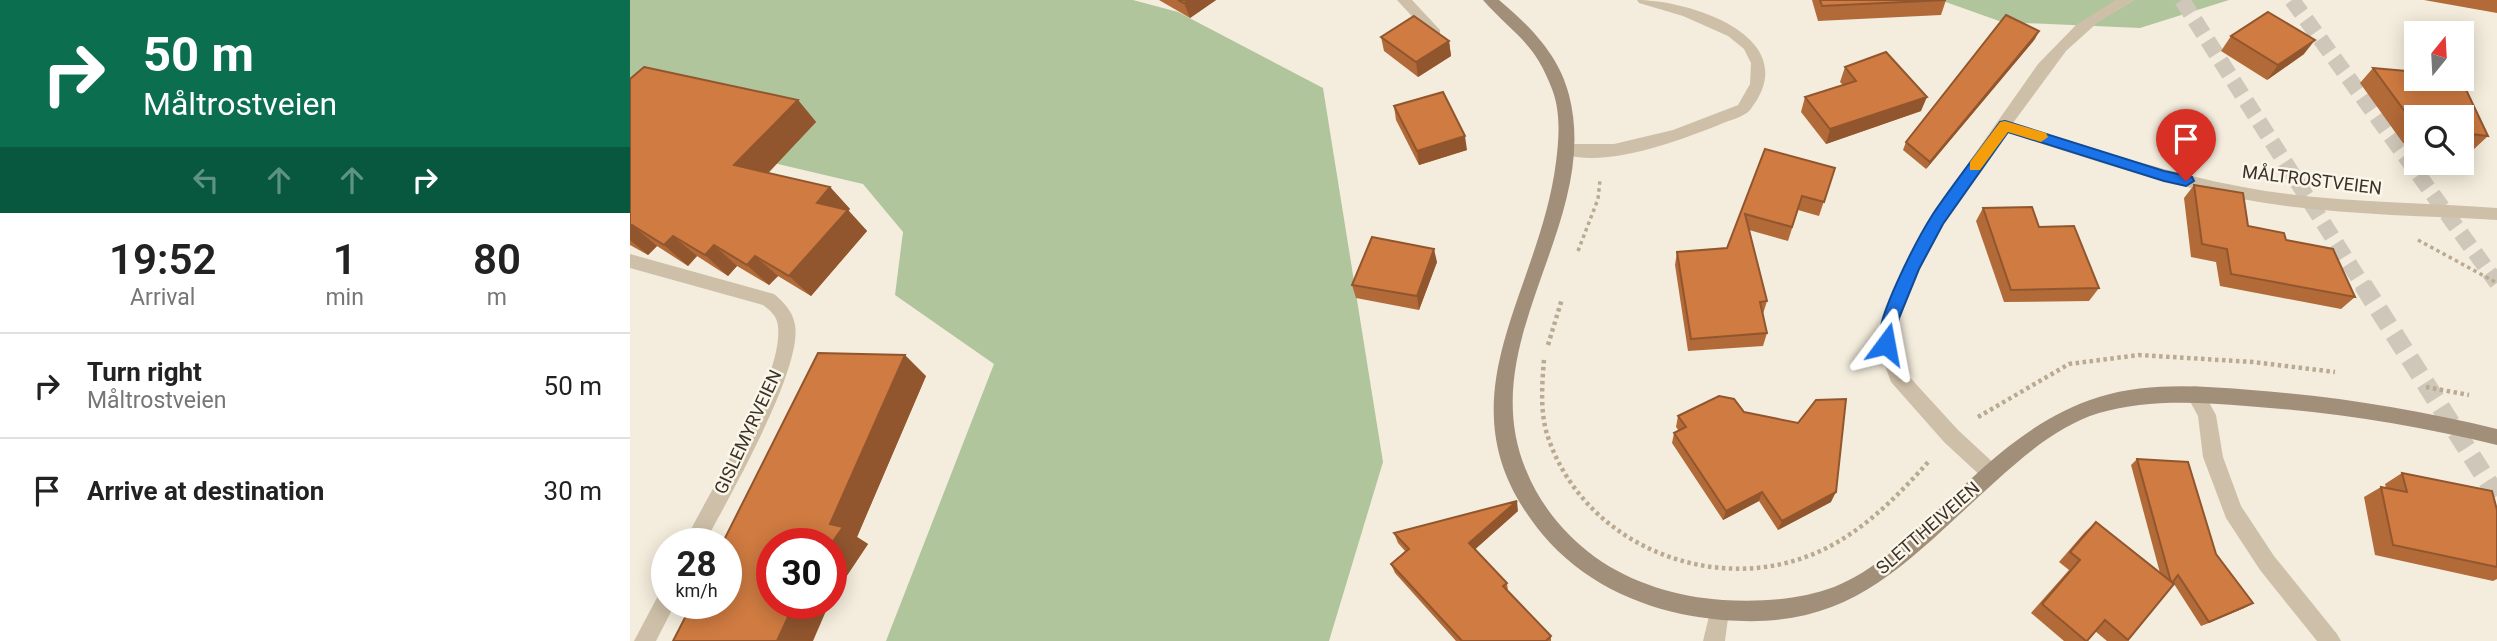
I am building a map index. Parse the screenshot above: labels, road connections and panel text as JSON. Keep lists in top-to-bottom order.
{
  "streets": {
    "street": ["MÅLTROSTVEIEN", "GISLEMYRVEIEN", "SLETTHEIVEIEN"]
  },
  "north": "top",
  "page": {
    "turn": ["50 m", "Måltrostveien"],
    "eta": [
      "19:52",
      "Arrival",
      "1",
      "min",
      "80",
      "m"
    ],
    "list": [
      {
        "name": "Turn right",
        "note": "Måltrostveien",
        "value": "50 m"
      },
      {
        "name": "Arrive at destination",
        "value": "30 m"
      }
    ],
    "speed": "28 km/h",
    "limit": "30"
  }
}
